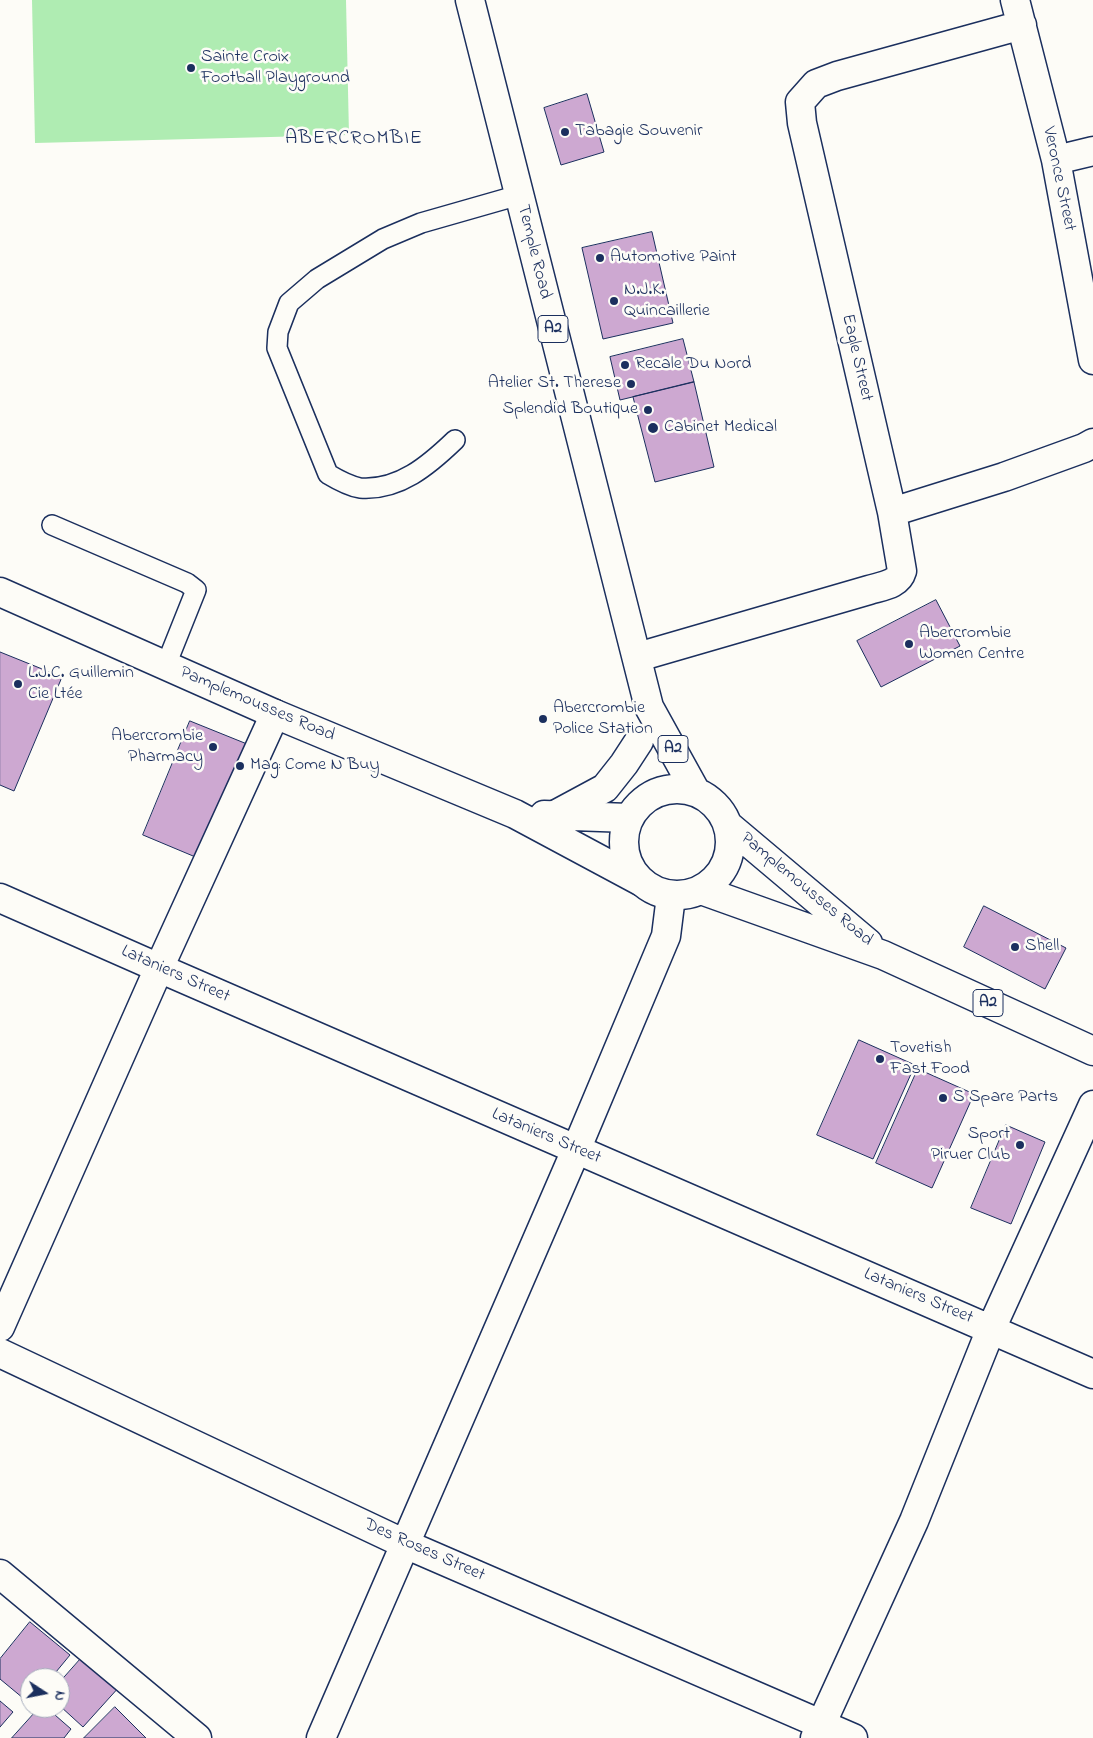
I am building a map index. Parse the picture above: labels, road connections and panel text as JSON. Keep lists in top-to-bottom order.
{
  "streets": {
    "street": [
      "Veronce Street",
      "Temple Road",
      "A2",
      "Eagle Street",
      "Pamplemousses Road",
      "Lataniers Street",
      "Des Roses Street"
    ]
  },
  "crossings": [
    ["Veronce Street", "Eagle Street"],
    ["Temple Road", "A2"],
    ["Temple Road", "Eagle Street"],
    ["Temple Road", "Pamplemousses Road"],
    ["A2", "Pamplemousses Road"]
  ],
  "districts": ["ABERCROMBIE"],
  "places": [
    "Sainte Croix Football Playground",
    "Tabagie Souvenir",
    "Automotive Paint",
    "N.J.K. Quincaillerie",
    "Recale Du Nord",
    "Atelier St. Therese",
    "Splendid Boutique",
    "Cabinet Medical",
    "Abercrombie Women Centre",
    "L.J.C. Guillemin Cie Ltée",
    "Abercrombie Police Station",
    "Abercrombie Pharmacy",
    "Mag: Come N Buy",
    "Shell",
    "Tovetish Fast Food",
    "S Spare Parts",
    "Sport Piruer Club"
  ],
  "north": "right"
}
